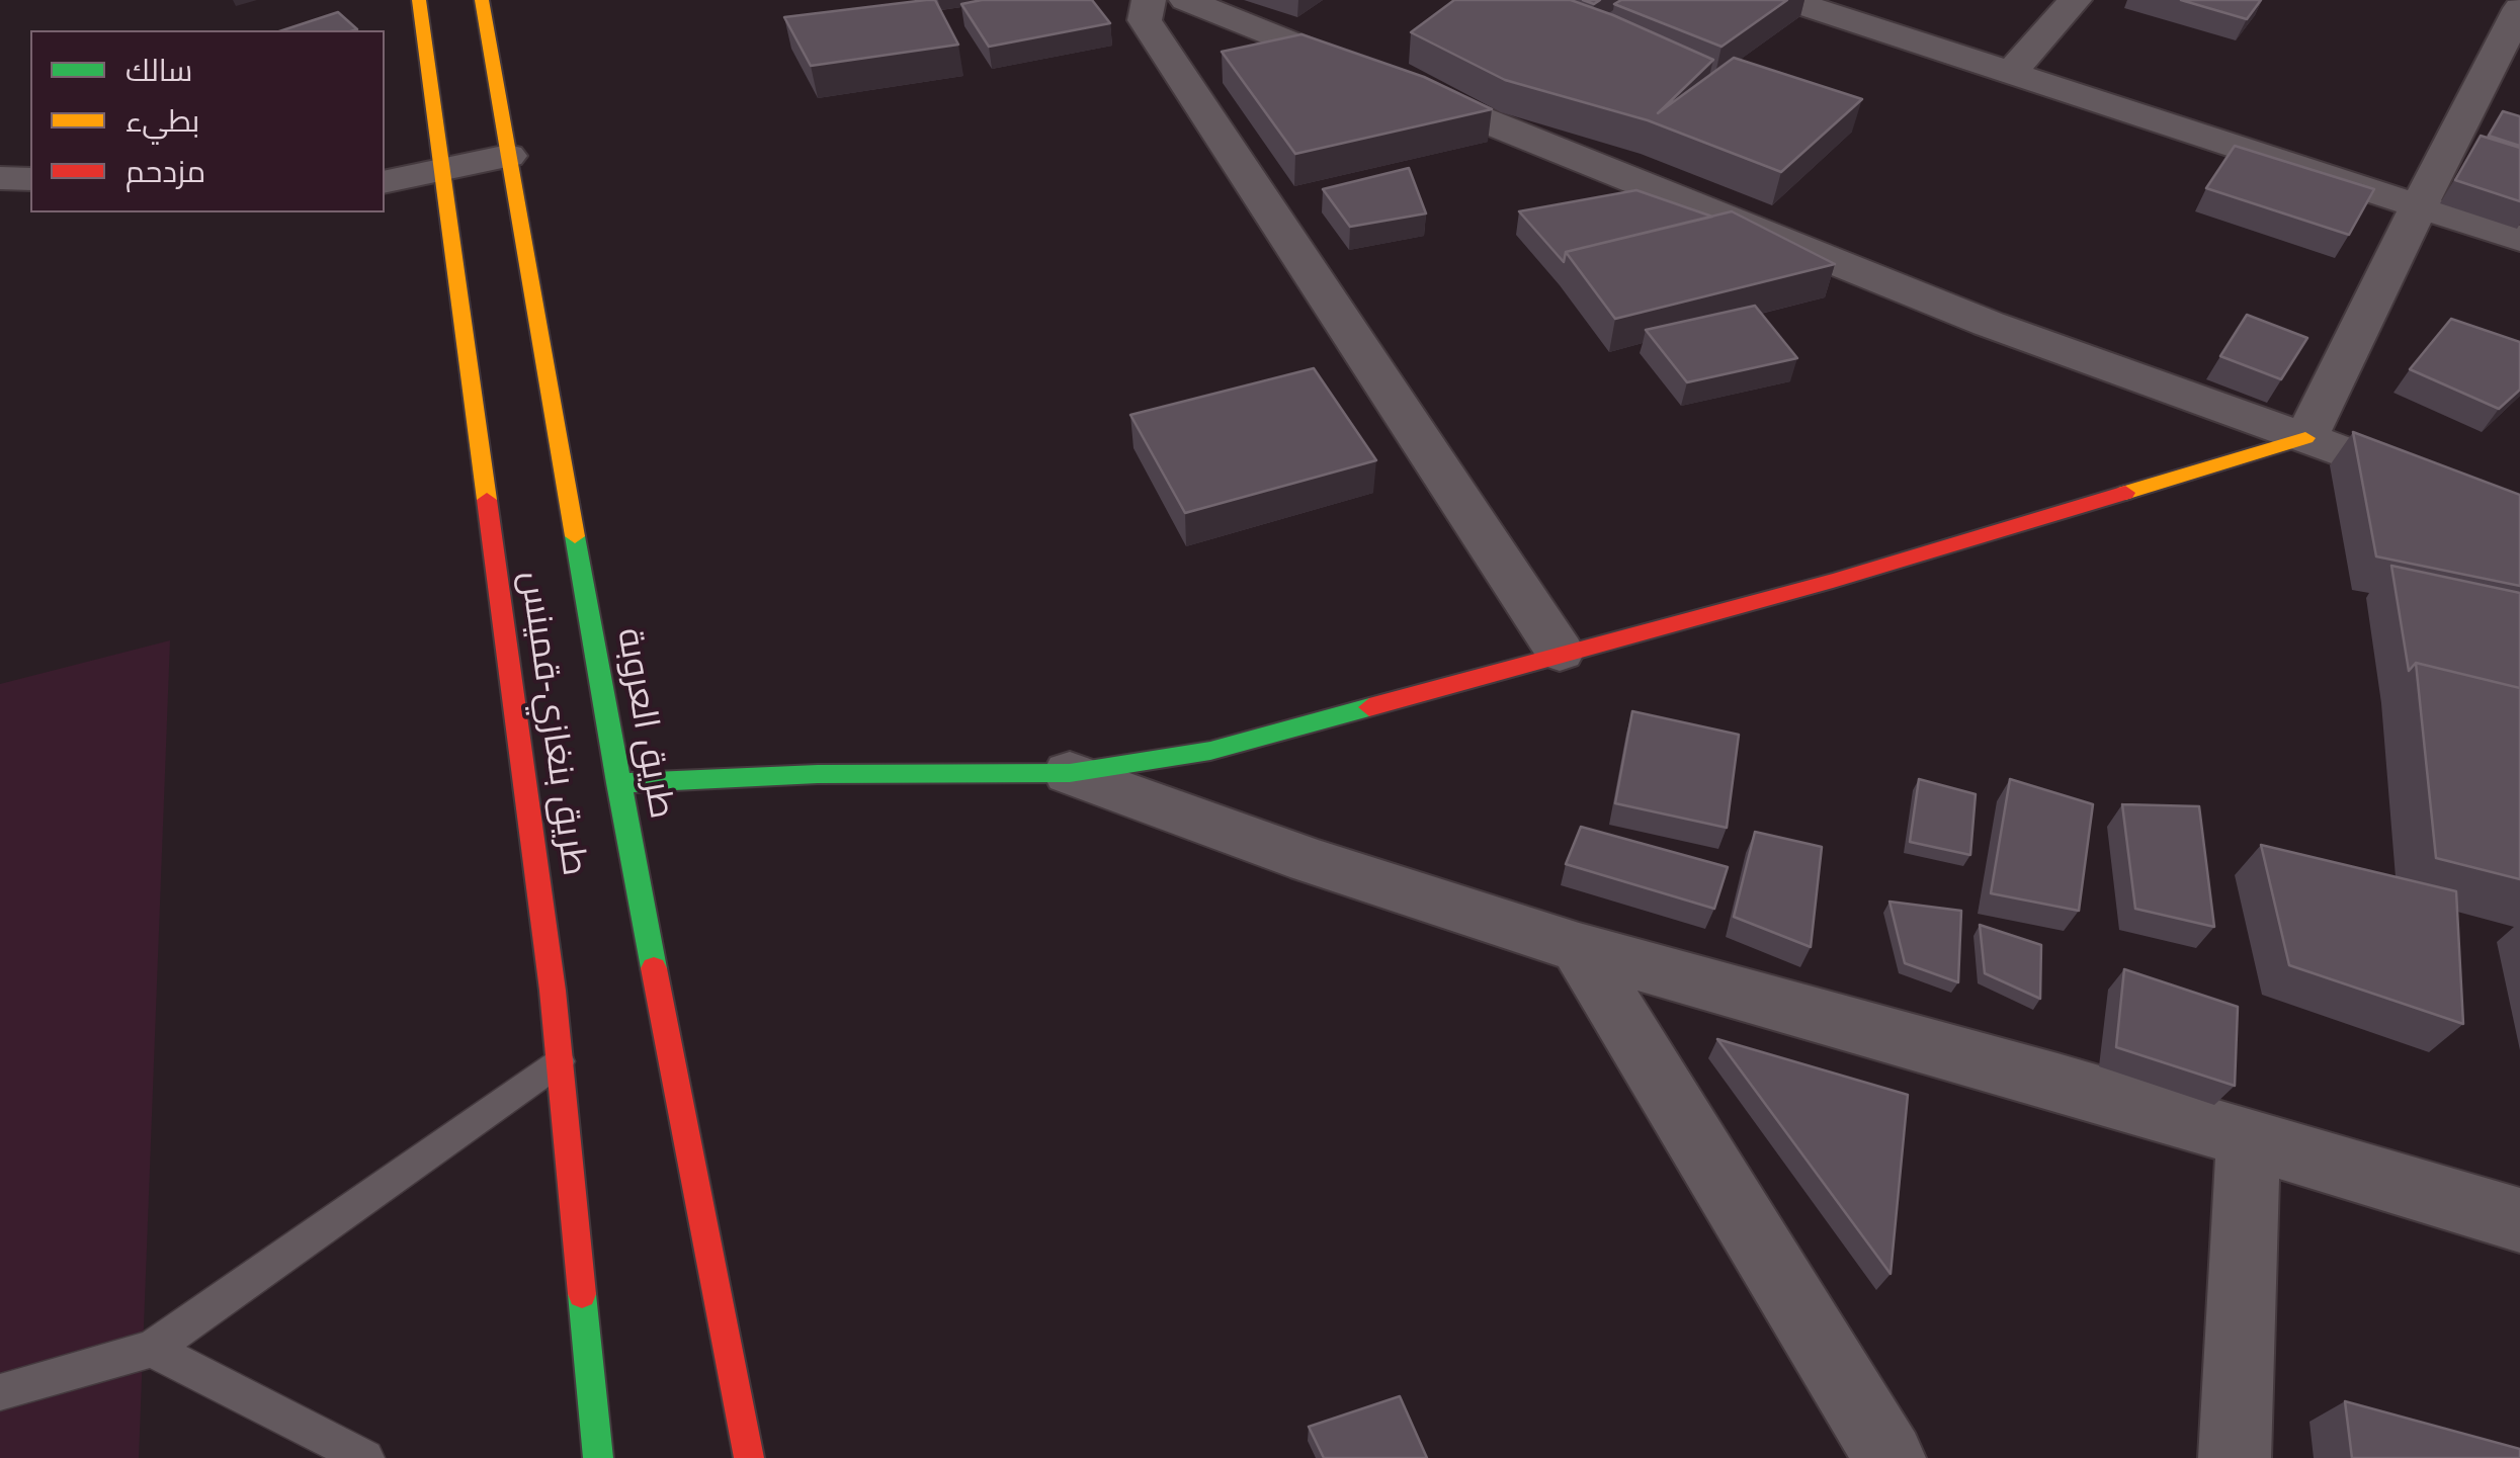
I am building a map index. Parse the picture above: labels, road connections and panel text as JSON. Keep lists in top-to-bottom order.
{
  "streets": {
    "main road": ["طريق بنغازي-قمينس", "طريق العروبة"]
  },
  "legend": ["سالك", "بطيء", "مزدحم"]
}
